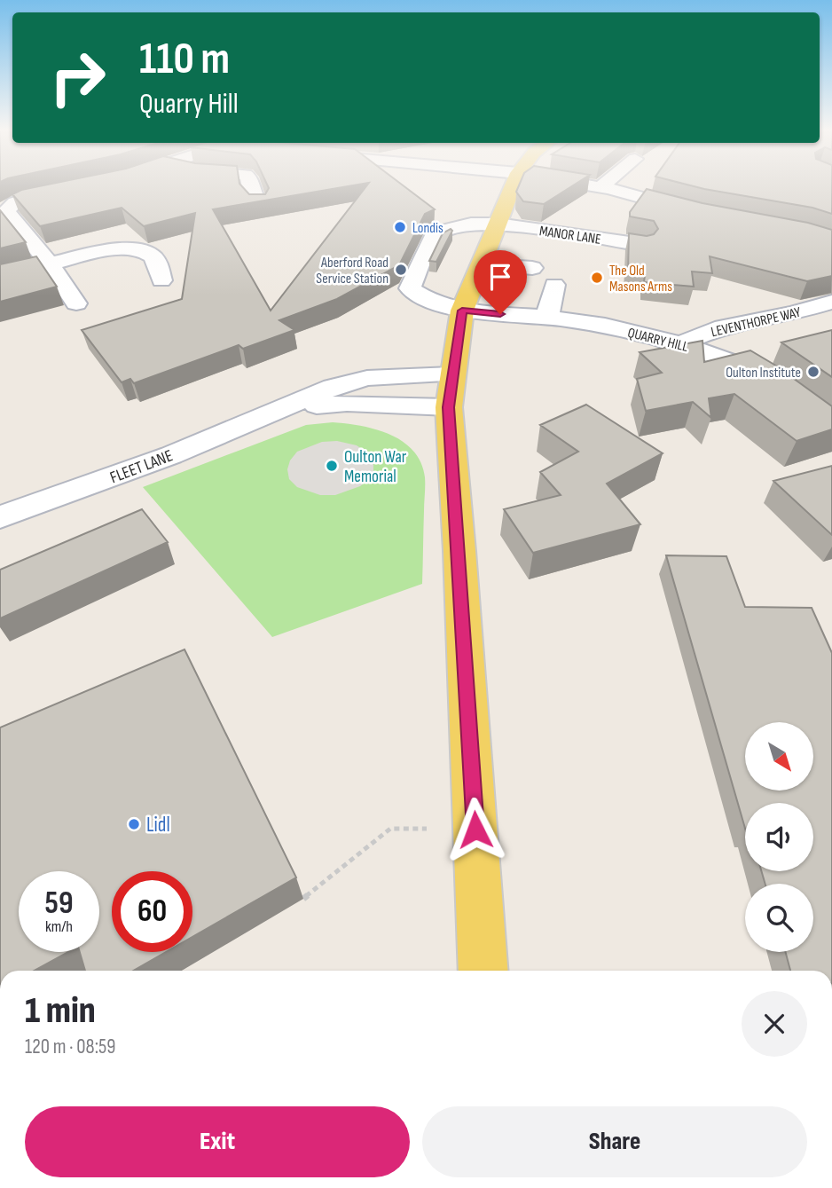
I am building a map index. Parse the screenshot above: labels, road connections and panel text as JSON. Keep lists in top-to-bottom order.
{
  "streets": {
    "street": [
      "MANOR LANE",
      "LEVENTHORPE WAY",
      "QUARRY HILL",
      "FLEET LANE"
    ]
  },
  "crossings": [
    ["MANOR LANE", "QUARRY HILL"],
    ["LEVENTHORPE WAY", "QUARRY HILL"]
  ],
  "places": [
    "Londis",
    "Aberford Road Service Station",
    "The Old Masons Arms",
    "Oulton Institute",
    "Oulton War Memorial",
    "Lidl"
  ],
  "north": "bottom right",
  "page": {
    "turn": ["110 m", "Quarry Hill"],
    "speed": "59 km/h",
    "limit": "60",
    "heading": ["1 min", "120 m · 08:59"],
    "buttons": ["Exit", "Share"]
  }
}
